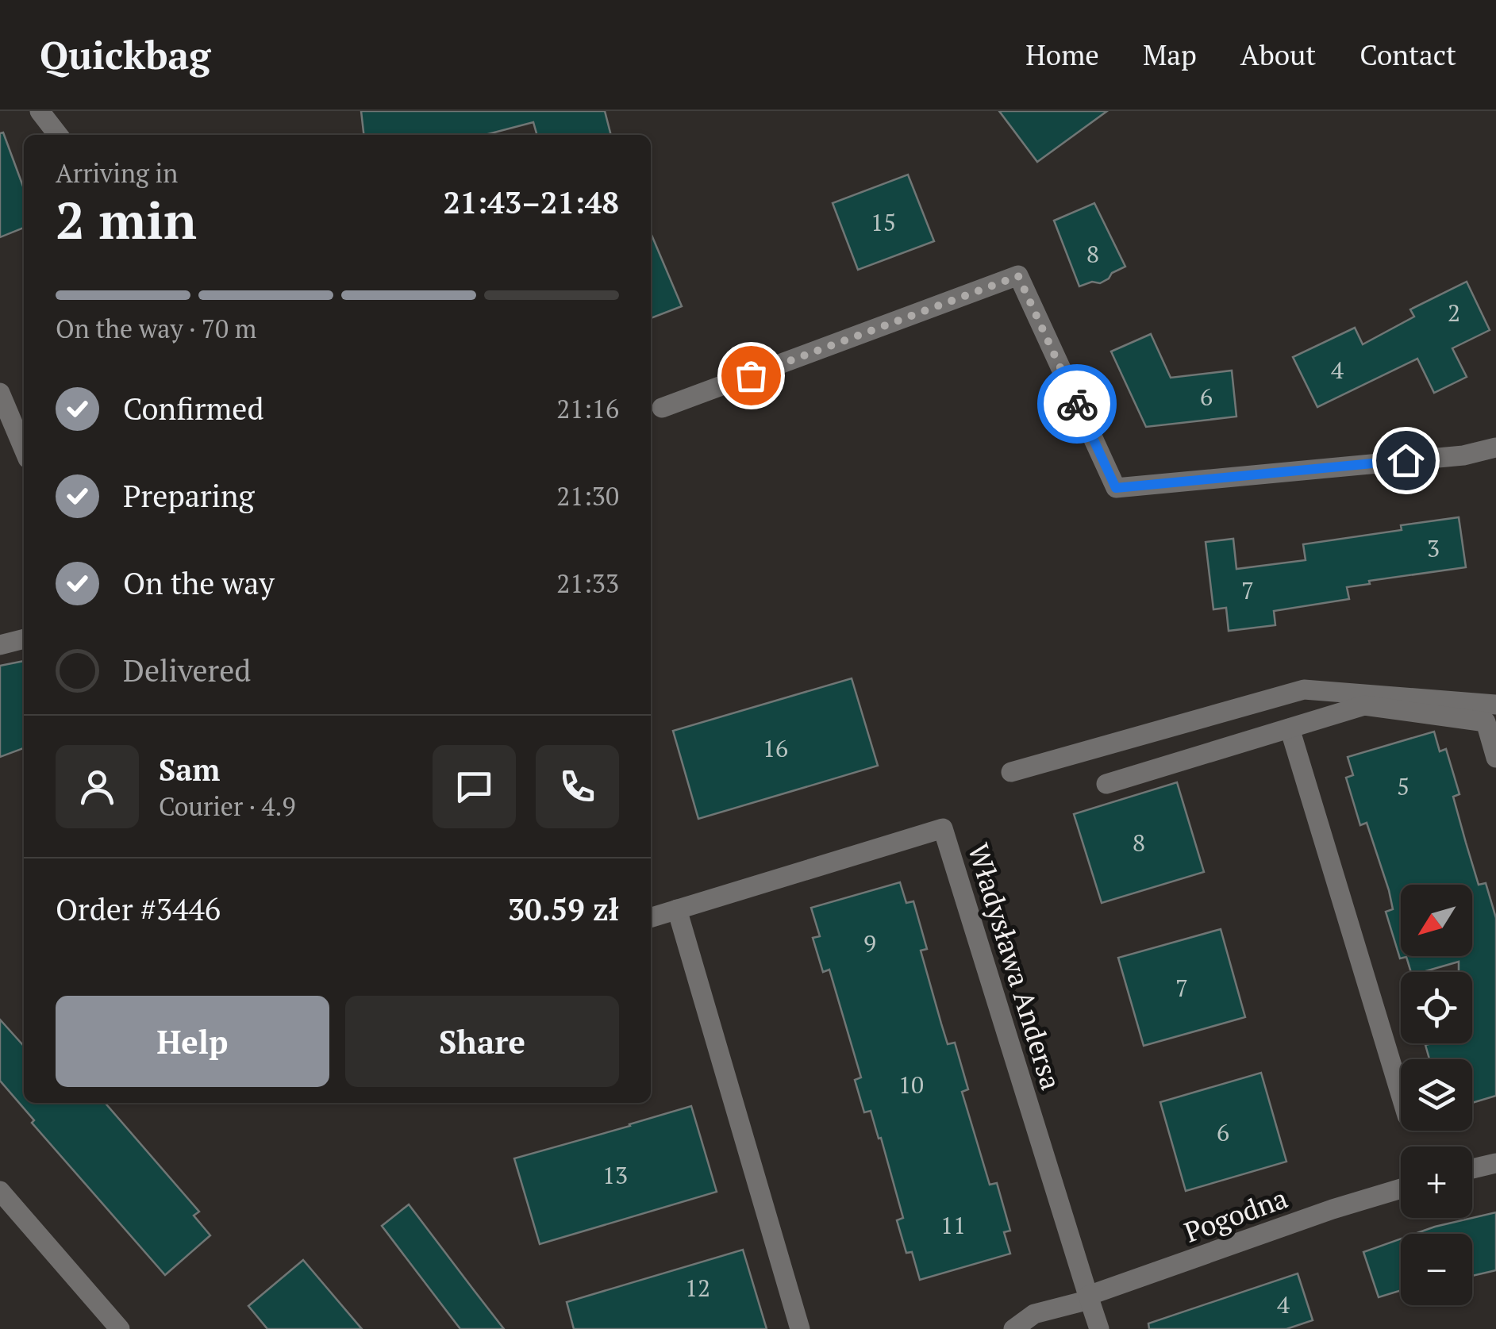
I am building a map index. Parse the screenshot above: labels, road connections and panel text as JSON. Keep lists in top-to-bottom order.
{
  "streets": {
    "street": ["Władysława Andersa", "Pogodna"]
  },
  "crossings": [
    ["Władysława Andersa", "Pogodna"]
  ],
  "house_numbers": [
    "15",
    "8",
    "2",
    "4",
    "6",
    "3",
    "7",
    "16",
    "5",
    "8",
    "9",
    "7",
    "10",
    "6",
    "13",
    "11",
    "12",
    "4"
  ],
  "north": "bottom left",
  "page": {
    "header": "Quickbag",
    "nav": [
      "Home",
      "Map",
      "About",
      "Contact"
    ],
    "heading": ["2 min", "Arriving in", "21:43–21:48"],
    "panel": [
      "Sam",
      "Courier · 4.9",
      "Order #3446",
      "30.59 zł"
    ],
    "bar": "On the way · 70 m",
    "list": [
      ["Confirmed", "21:16"],
      ["Preparing", "21:30"],
      ["On the way", "21:33"],
      "Delivered"
    ],
    "map_buttons": ["+", "−"],
    "buttons": ["Help", "Share"]
  }
}
